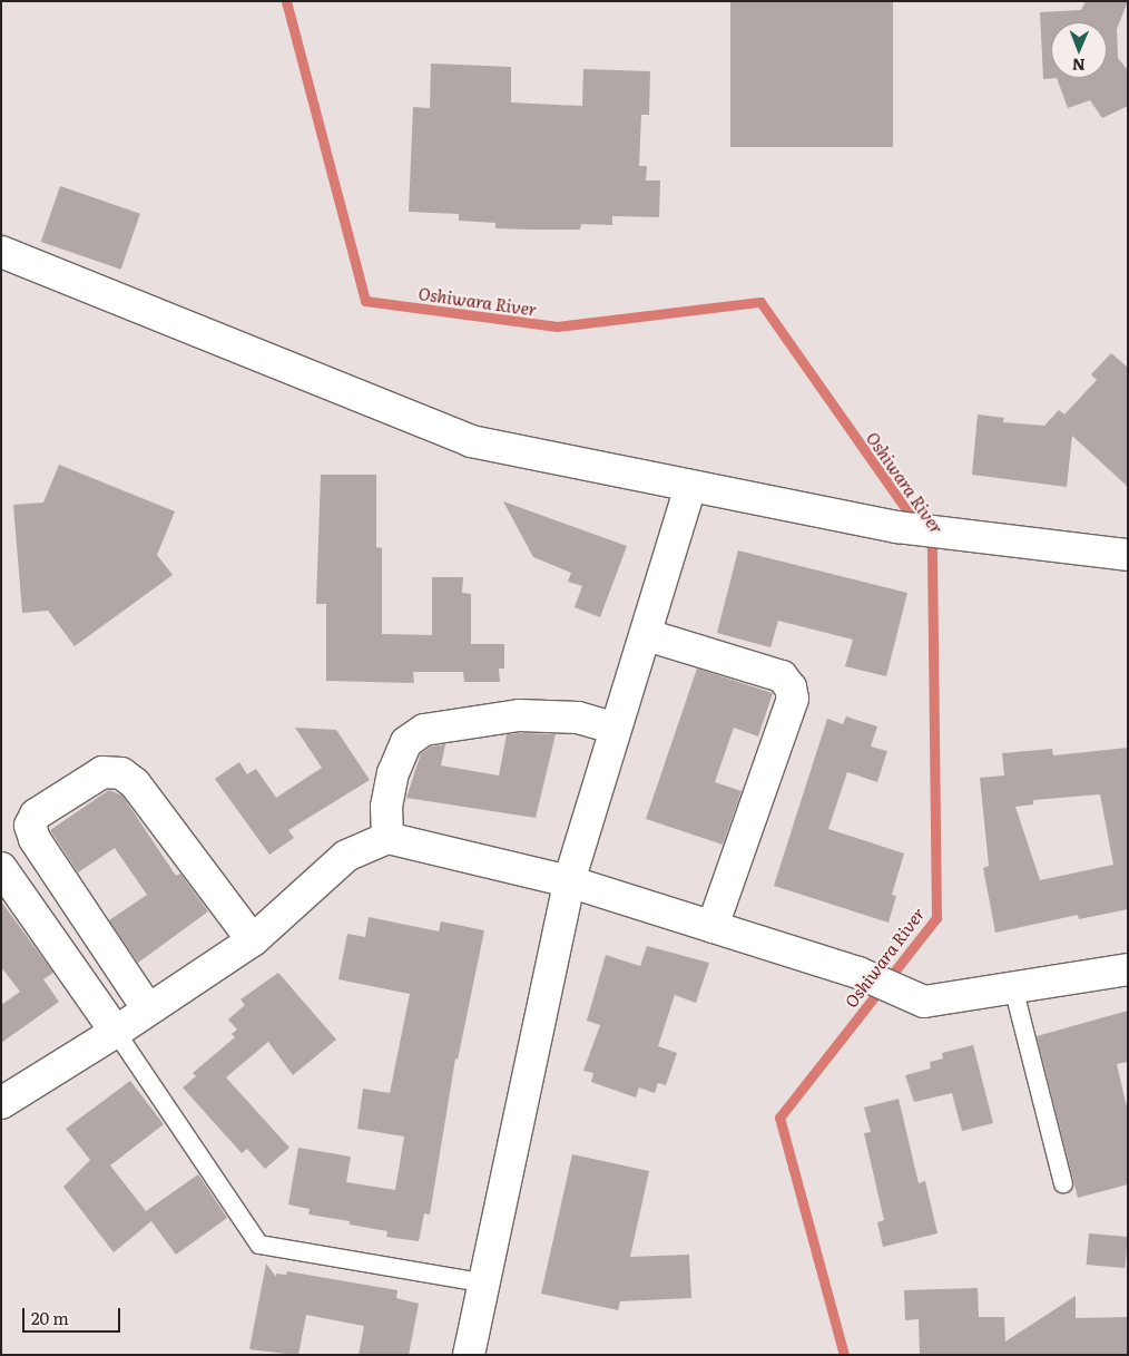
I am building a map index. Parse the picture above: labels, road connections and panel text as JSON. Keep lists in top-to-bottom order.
{
  "water": ["Oshiwara River"],
  "scale_bar": "20 m",
  "north": "bottom"
}
